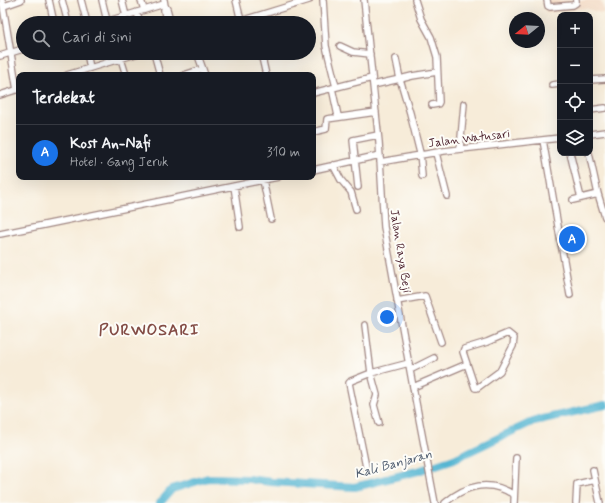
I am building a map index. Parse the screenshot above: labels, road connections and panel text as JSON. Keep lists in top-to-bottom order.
{
  "streets": {
    "street": ["Jalan Watusari", "Jalan Raya Beji"]
  },
  "crossings": [
    ["Jalan Watusari", "Jalan Raya Beji"]
  ],
  "districts": ["PURWOSARI"],
  "water": ["Kali Banjaran"],
  "north": "left",
  "page": {
    "map_buttons": ["+", "−"],
    "search": "Cari di sini",
    "heading": "Terdekat",
    "list": [
      {
        "mark": "A",
        "name": "Kost An-Nafi",
        "note": "Hotel · Gang Jeruk",
        "value": "310 m"
      }
    ],
    "pins": "A"
  }
}
